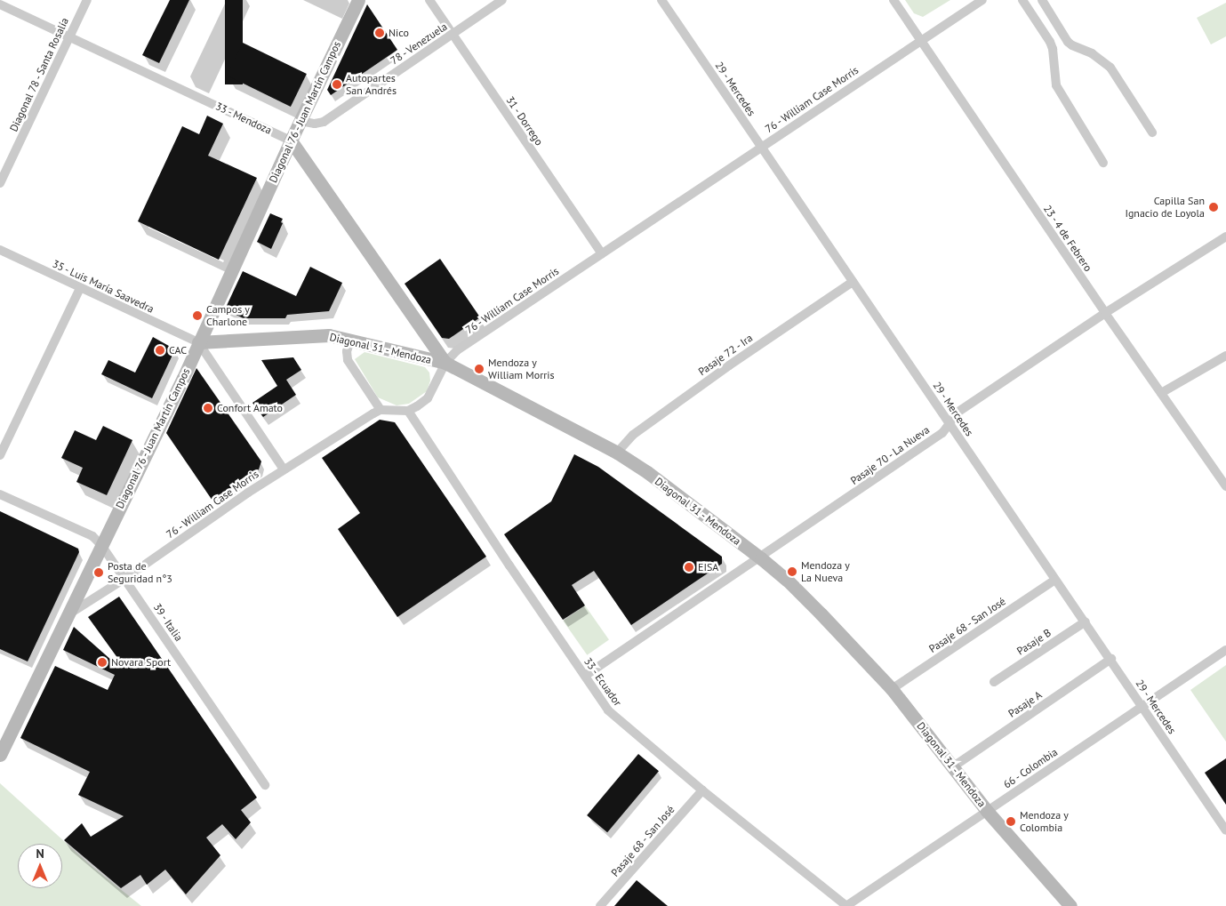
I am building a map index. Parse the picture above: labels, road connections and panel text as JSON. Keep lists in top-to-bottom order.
{
  "streets": {
    "street": [
      "78 - Venezuela",
      "Diagonal 78 - Santa Rosalía",
      "29 - Mercedes",
      "76 - William Case Morris",
      "Diagonal 76 - Juan Martín Campos",
      "33 - Mendoza",
      "31 - Dorrego",
      "23 - 4 de Febrero",
      "35 - Luis María Saavedra",
      "Diagonal 31 - Mendoza",
      "Pasaje 72 - Ira",
      "Pasaje 70 - La Nueva",
      "39 - Italia",
      "Pasaje 68 - San José",
      "Pasaje B",
      "33 - Ecuador",
      "Pasaje A",
      "66 - Colombia"
    ]
  },
  "crossings": [
    ["78 - Venezuela", "Diagonal 76 - Juan Martín Campos"],
    ["78 - Venezuela", "31 - Dorrego"],
    ["Diagonal 78 - Santa Rosalía", "33 - Mendoza"],
    ["29 - Mercedes", "76 - William Case Morris"],
    ["29 - Mercedes", "Pasaje 72 - Ira"],
    ["29 - Mercedes", "Pasaje 70 - La Nueva"],
    ["29 - Mercedes", "Pasaje 68 - San José"],
    ["29 - Mercedes", "Pasaje B"],
    ["29 - Mercedes", "Pasaje A"],
    ["29 - Mercedes", "66 - Colombia"],
    ["76 - William Case Morris", "Diagonal 76 - Juan Martín Campos"],
    ["76 - William Case Morris", "33 - Mendoza"],
    ["76 - William Case Morris", "31 - Dorrego"],
    ["76 - William Case Morris", "23 - 4 de Febrero"],
    ["76 - William Case Morris", "Diagonal 31 - Mendoza"],
    ["76 - William Case Morris", "39 - Italia"],
    ["76 - William Case Morris", "33 - Ecuador"],
    ["Diagonal 76 - Juan Martín Campos", "33 - Mendoza"],
    ["Diagonal 76 - Juan Martín Campos", "35 - Luis María Saavedra"],
    ["Diagonal 76 - Juan Martín Campos", "Diagonal 31 - Mendoza"],
    ["Diagonal 76 - Juan Martín Campos", "39 - Italia"],
    ["33 - Mendoza", "Diagonal 31 - Mendoza"],
    ["23 - 4 de Febrero", "Pasaje 70 - La Nueva"],
    ["35 - Luis María Saavedra", "Diagonal 31 - Mendoza"],
    ["Diagonal 31 - Mendoza", "Pasaje 72 - Ira"],
    ["Diagonal 31 - Mendoza", "Pasaje 70 - La Nueva"],
    ["Diagonal 31 - Mendoza", "Pasaje 68 - San José"],
    ["Diagonal 31 - Mendoza", "Pasaje A"],
    ["Diagonal 31 - Mendoza", "66 - Colombia"],
    ["Pasaje 70 - La Nueva", "33 - Ecuador"],
    ["Pasaje 68 - San José", "33 - Ecuador"],
    ["33 - Ecuador", "66 - Colombia"]
  ],
  "places": [
    "Nico",
    "Autopartes San Andrés",
    "Capilla San Ignacio de Loyola",
    "Campos y Charlone",
    "CAC",
    "Mendoza y William Morris",
    "Confort Amato",
    "EISA",
    "Mendoza y La Nueva",
    "Posta de Seguridad n°3",
    "Novara Sport",
    "Mendoza y Colombia"
  ],
  "north": "top"
}
